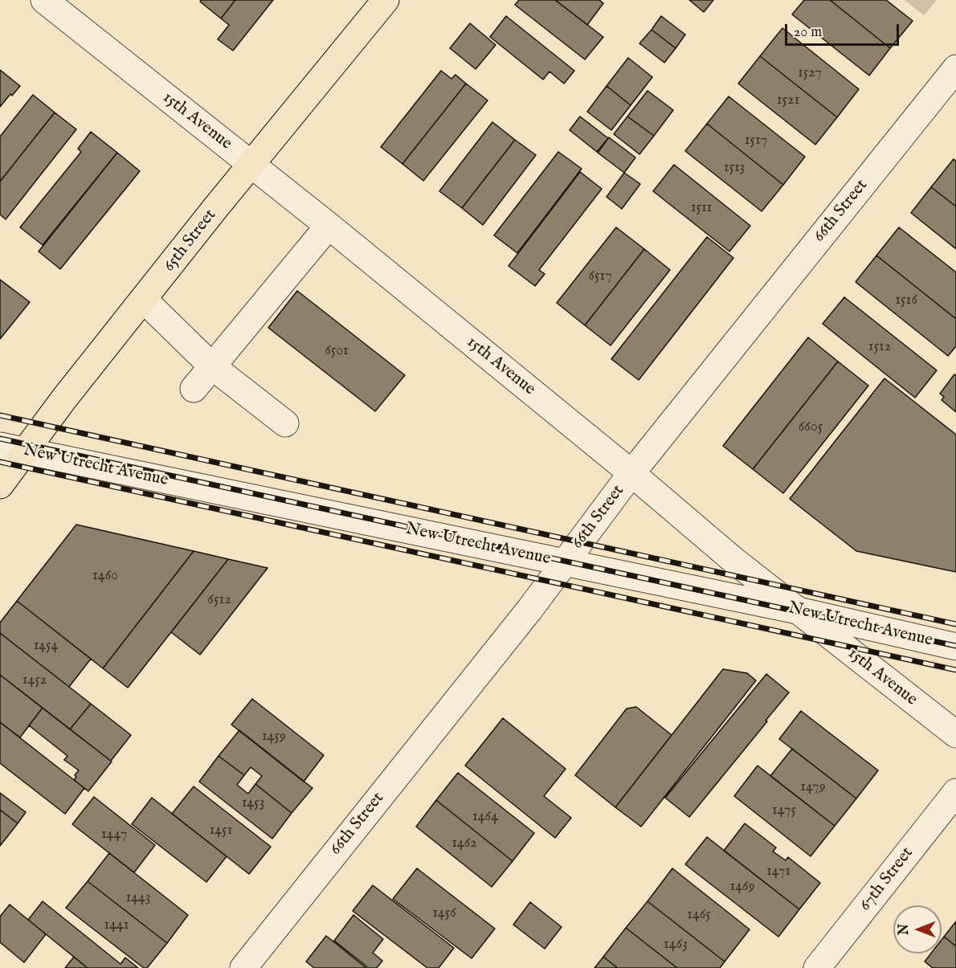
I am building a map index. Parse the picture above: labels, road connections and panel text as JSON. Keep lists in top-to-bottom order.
{
  "streets": {
    "main road": ["65th Street"],
    "street": [
      "15th Avenue",
      "66th Street",
      "New Utrecht Avenue",
      "67th Street"
    ]
  },
  "crossings": [
    ["15th Avenue", "66th Street"],
    ["15th Avenue", "65th Street"],
    ["15th Avenue", "New Utrecht Avenue"],
    ["66th Street", "New Utrecht Avenue"],
    ["65th Street", "New Utrecht Avenue"]
  ],
  "house_numbers": [
    "1527",
    "1521",
    "1517",
    "1513",
    "1511",
    "6517",
    "1516",
    "1512",
    "6501",
    "6605",
    "1460",
    "6512",
    "1454",
    "1452",
    "1459",
    "1479",
    "1453",
    "1475",
    "1464",
    "1451",
    "1447",
    "1462",
    "1471",
    "1469",
    "1443",
    "1456",
    "1465",
    "1441",
    "1463"
  ],
  "scale_bar": "20 m",
  "north": "left"
}
